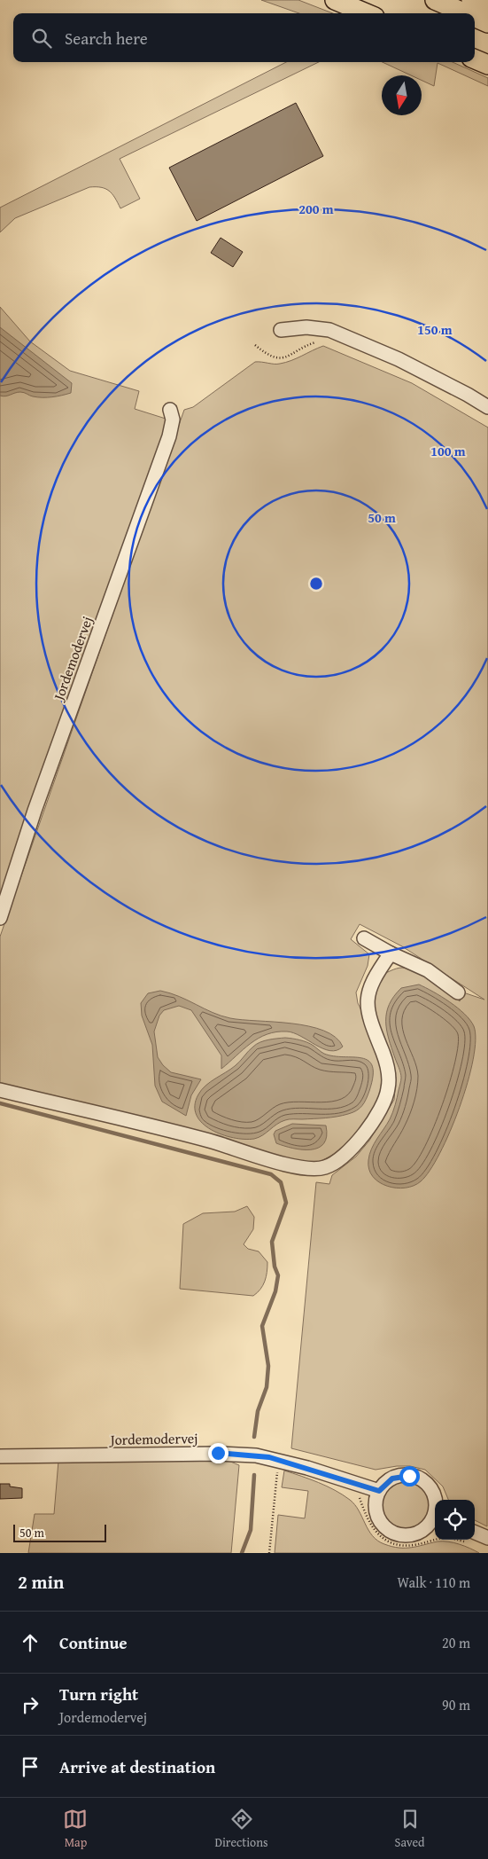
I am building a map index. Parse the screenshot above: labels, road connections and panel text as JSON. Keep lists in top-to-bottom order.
{
  "streets": {
    "street": ["Jordemodervej"]
  },
  "scale_bar": "50 m",
  "north": "bottom",
  "page": {
    "search": "Search here",
    "scale": "50 m",
    "heading": ["2 min", "Walk · 110 m"],
    "list": [
      ["Continue", "20 m"],
      ["Turn right", "Jordemodervej", "90 m"],
      "Arrive at destination"
    ],
    "nav": ["Map", "Directions", "Saved"]
  },
  "rings": [
    "200 m",
    "150 m",
    "100 m",
    "50 m"
  ]
}
